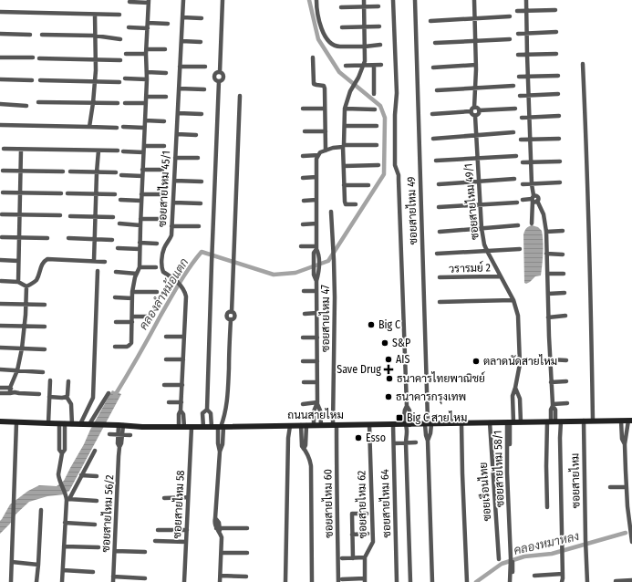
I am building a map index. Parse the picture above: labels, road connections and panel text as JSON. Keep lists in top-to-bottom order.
{
  "streets": {
    "main road": ["ถนนสายไหม"],
    "street": [
      "ซอยสายไหม 45/1",
      "ซอยสายไหม 49/1",
      "ซอยสายไหม 49",
      "วรารมย์ 2",
      "ซอยสายไหม 47",
      "ซอยสายไหม 58/1",
      "ซอยสายไหม",
      "ซอยเรือนไทย",
      "ซอยสายไหม 60",
      "ซอยสายไหม 64",
      "ซอยสายไหม 58",
      "ซอยสายไหม 62",
      "ซอยสายไหม 56/2"
    ]
  },
  "crossings": [
    ["ซอยสายไหม 45/1", "ถนนสายไหม"],
    ["ซอยสายไหม 49/1", "วรารมย์ 2"],
    ["ซอยสายไหม 49/1", "ถนนสายไหม"],
    ["ซอยสายไหม 49/1", "ซอยสายไหม 58/1"],
    ["ซอยสายไหม 49", "ถนนสายไหม"],
    ["ซอยสายไหม 47", "ถนนสายไหม"],
    ["ซอยสายไหม 47", "ซอยสายไหม 60"],
    ["ถนนสายไหม", "ซอยสายไหม 58/1"],
    ["ถนนสายไหม", "ซอยสายไหม"],
    ["ถนนสายไหม", "ซอยเรือนไทย"],
    ["ถนนสายไหม", "ซอยสายไหม 60"],
    ["ถนนสายไหม", "ซอยสายไหม 64"],
    ["ถนนสายไหม", "ซอยสายไหม 58"],
    ["ถนนสายไหม", "ซอยสายไหม 62"],
    ["ถนนสายไหม", "ซอยสายไหม 56/2"]
  ],
  "water": ["คลองลำหม้อแตก", "คลองหมาหลง"],
  "places": {
    "other": [
      "Big C",
      "S&P",
      "AIS",
      "ตลาดนัดสายไหม",
      "ธนาคารไทยพาณิชย์",
      "ธนาคารกรุงเทพ",
      "Esso"
    ],
    "health": ["Save Drug"],
    "transit": ["Big C สายไหม"]
  }
}
